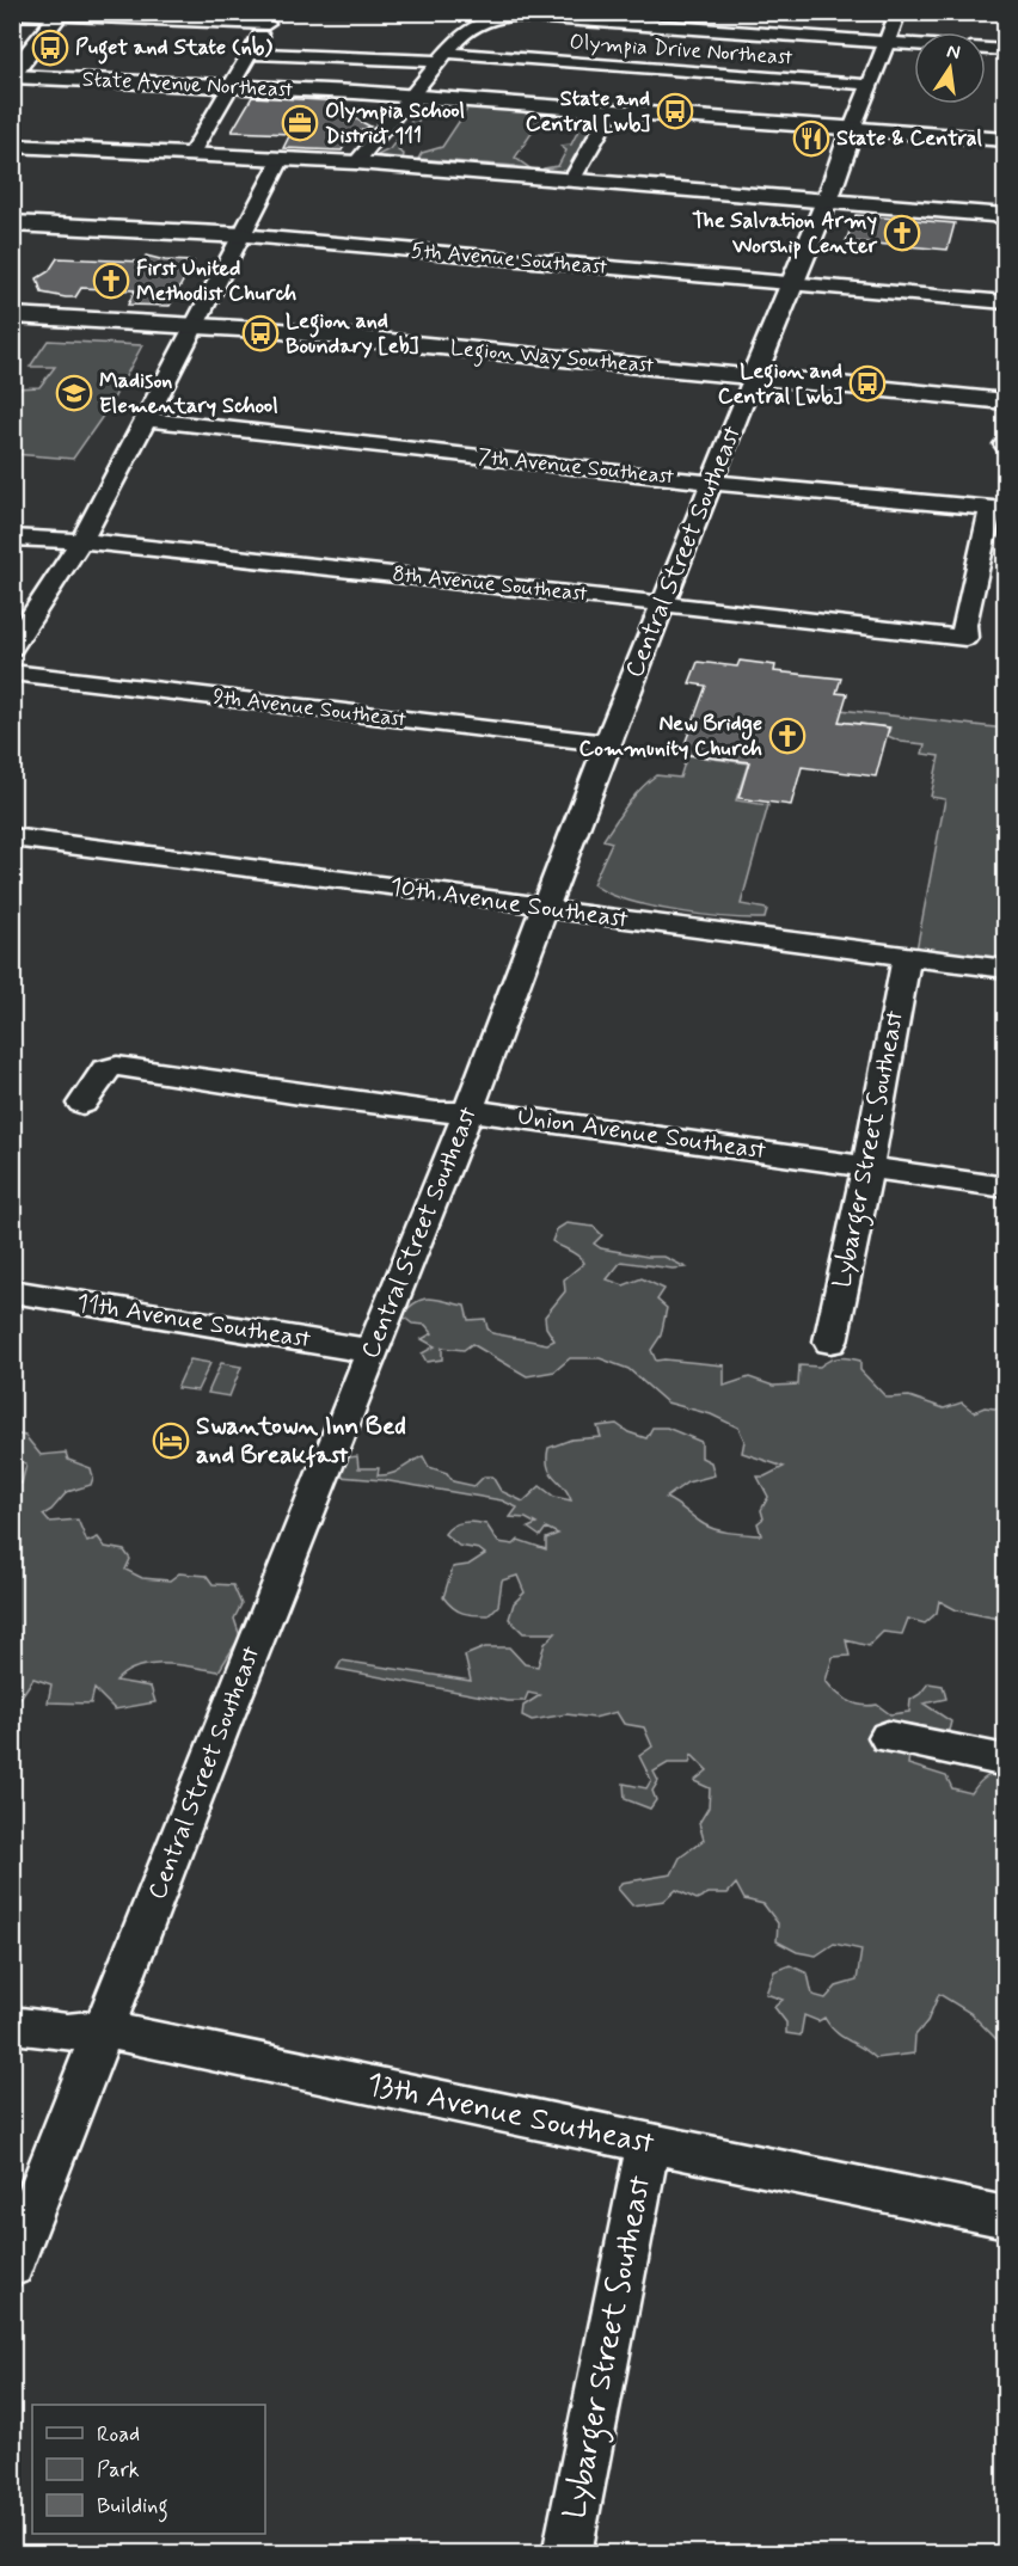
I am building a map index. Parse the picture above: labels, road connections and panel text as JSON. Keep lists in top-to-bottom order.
{
  "streets": {
    "main road": [
      "State Avenue Northeast",
      "5th Avenue Southeast",
      "Legion Way Southeast",
      "Central Street Southeast"
    ],
    "street": [
      "Olympia Drive Northeast",
      "7th Avenue Southeast",
      "8th Avenue Southeast",
      "9th Avenue Southeast",
      "10th Avenue Southeast",
      "Union Avenue Southeast",
      "Lybarger Street Southeast",
      "11th Avenue Southeast",
      "13th Avenue Southeast"
    ]
  },
  "crossings": [
    ["State Avenue Northeast", "Central Street Southeast"],
    ["5th Avenue Southeast", "Central Street Southeast"],
    ["Legion Way Southeast", "Central Street Southeast"],
    ["7th Avenue Southeast", "Central Street Southeast"],
    ["7th Avenue Southeast", "8th Avenue Southeast"],
    ["Central Street Southeast", "8th Avenue Southeast"],
    ["Central Street Southeast", "9th Avenue Southeast"],
    ["Central Street Southeast", "10th Avenue Southeast"],
    ["Central Street Southeast", "Union Avenue Southeast"],
    ["Central Street Southeast", "11th Avenue Southeast"],
    ["Central Street Southeast", "13th Avenue Southeast"],
    ["10th Avenue Southeast", "Lybarger Street Southeast"],
    ["Union Avenue Southeast", "Lybarger Street Southeast"],
    ["Lybarger Street Southeast", "13th Avenue Southeast"]
  ],
  "places": {
    "bus stop": [
      "Puget and State (nb)",
      "State and Central [wb]",
      "Legion and Boundary [eb]",
      "Legion and Central [wb]"
    ],
    "office": ["Olympia School District 111"],
    "restaurant": ["State & Central"],
    "church": ["The Salvation Army Worship Center", "First United Methodist Church", "New Bridge Community Church"],
    "school or university": ["Madison Elementary School"],
    "hotel": ["Swantown Inn Bed and Breakfast"]
  },
  "legend": ["Road", "Park", "Building"],
  "north": "top"
}
